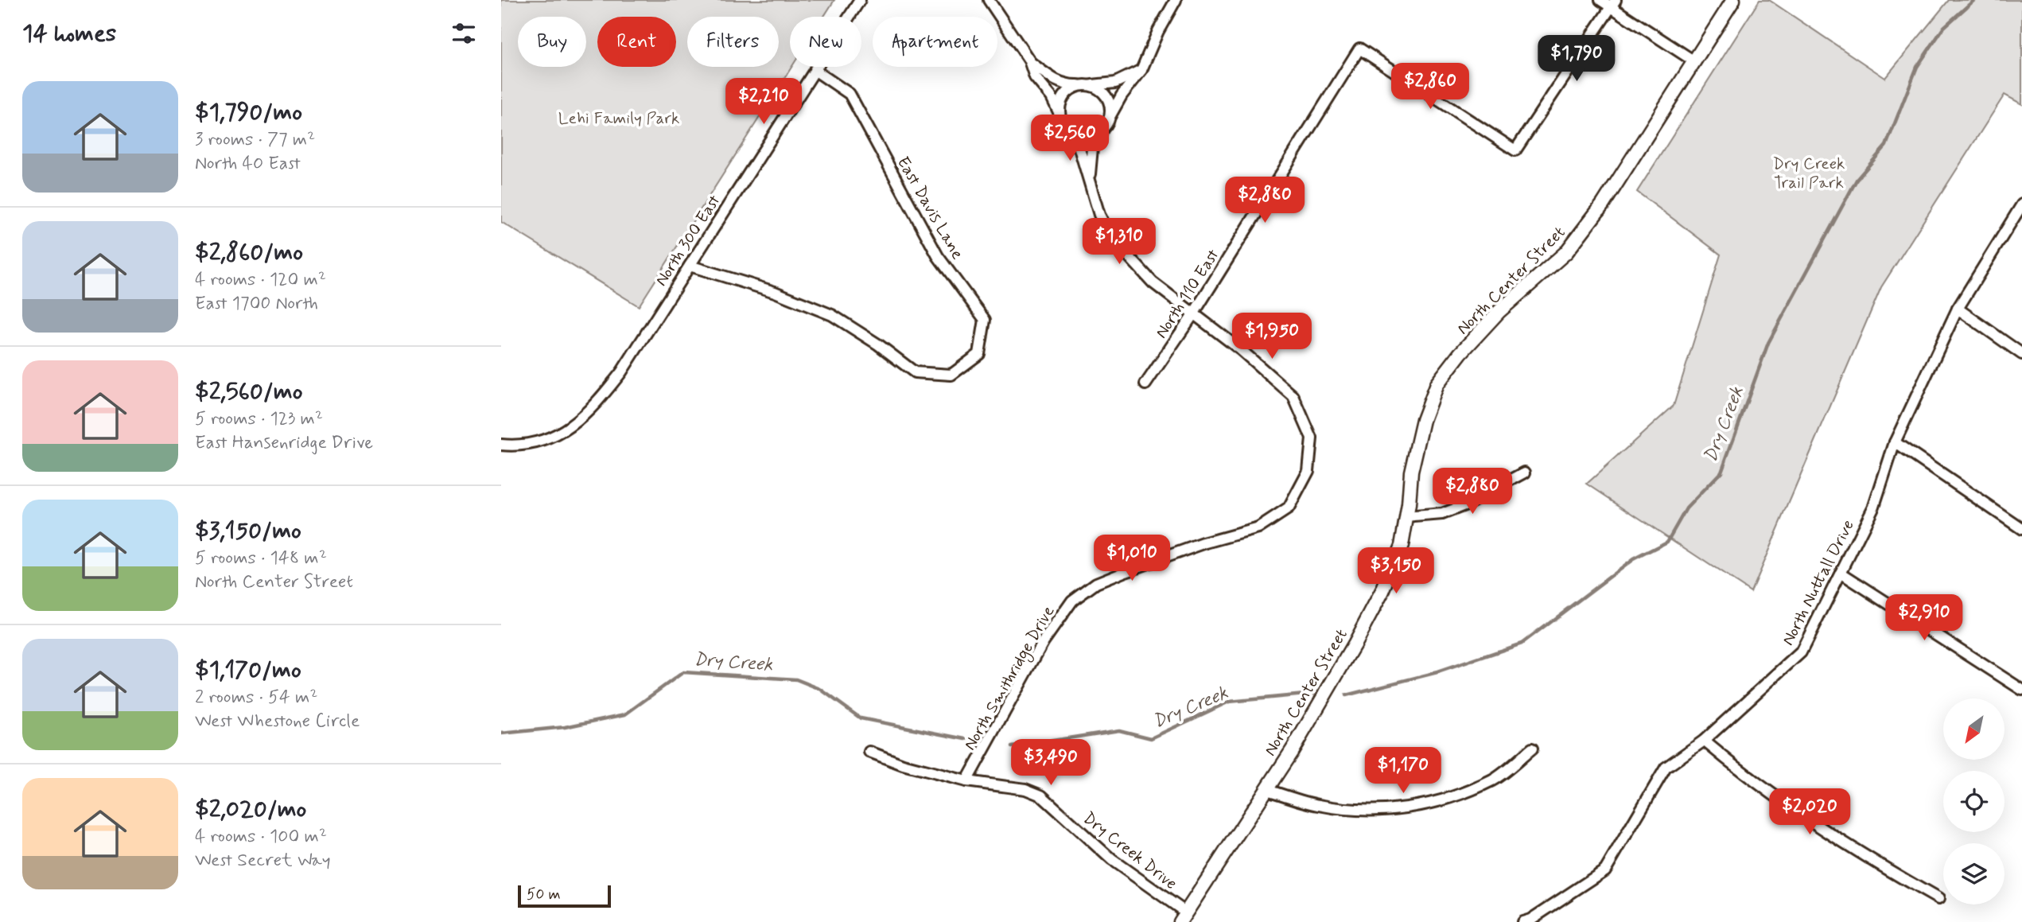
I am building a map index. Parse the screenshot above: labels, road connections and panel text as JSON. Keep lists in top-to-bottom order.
{
  "streets": {
    "street": [
      "East Davis Lane",
      "North 300 East",
      "North Center Street",
      "North 110 East",
      "North Nuttall Drive",
      "North Smithridge Drive",
      "Dry Creek Drive"
    ]
  },
  "crossings": [
    ["East Davis Lane", "North 300 East"],
    ["North Center Street", "Dry Creek Drive"],
    ["North 110 East", "North Smithridge Drive"],
    ["North Smithridge Drive", "Dry Creek Drive"]
  ],
  "water": ["Dry Creek"],
  "parks": ["Lehi Family Park", "Dry Creek Trail Park"],
  "scale_bar": "50 m",
  "north": "bottom left",
  "page": {
    "heading": "14 homes",
    "chip": [
      "Buy",
      "Rent",
      "Filters",
      "New",
      "Apartment"
    ],
    "price": [
      "$1,790",
      "$2,860",
      "$2,210",
      "$2,560",
      "$2,880",
      "$1,310",
      "$1,950",
      "$2,880",
      "$1,010",
      "$3,150",
      "$2,910",
      "$3,490",
      "$1,170",
      "$2,020"
    ],
    "list": [
      {
        "name": "$1,790/mo",
        "note": "3 rooms · 77 m² · North 40 East"
      },
      {
        "name": "$2,860/mo",
        "note": "4 rooms · 120 m² · East 1700 North"
      },
      {
        "name": "$2,560/mo",
        "note": "5 rooms · 123 m² · East Hansenridge Drive"
      },
      {
        "name": "$3,150/mo",
        "note": "5 rooms · 148 m² · North Center Street"
      },
      {
        "name": "$1,170/mo",
        "note": "2 rooms · 54 m² · West Whestone Circle"
      },
      {
        "name": "$2,020/mo",
        "note": "4 rooms · 100 m² · West Secret Way"
      }
    ],
    "scale": "50 m"
  }
}
